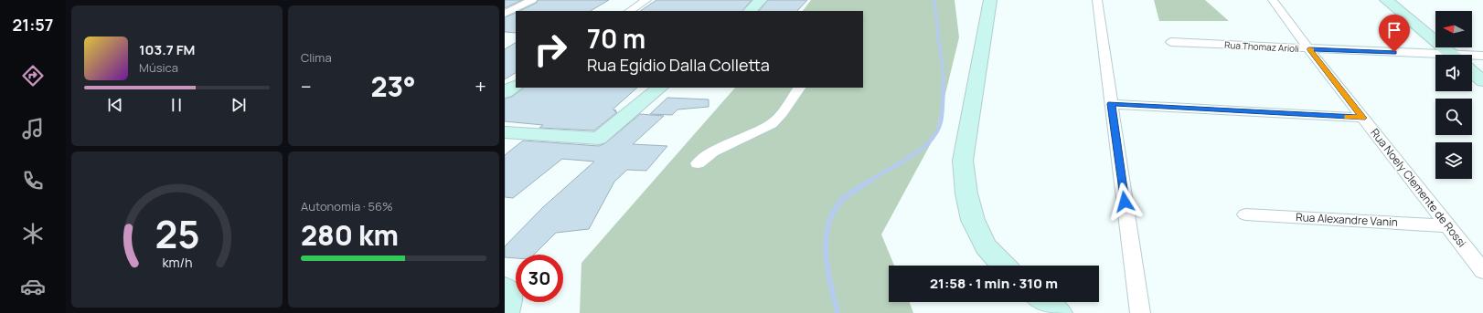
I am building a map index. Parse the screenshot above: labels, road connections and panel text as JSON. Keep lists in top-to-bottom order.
{
  "streets": {
    "street": ["Rua Thomaz Arioli", "Rua Noely Clemente de Rossi", "Rua Alexandre Vanin"]
  },
  "crossings": [
    ["Rua Thomaz Arioli", "Rua Noely Clemente de Rossi"],
    ["Rua Noely Clemente de Rossi", "Rua Alexandre Vanin"]
  ],
  "north": "left",
  "page": {
    "tabs": "21:57",
    "tile": [
      "Clima",
      ["Autonomia · 56%", "280 km"]
    ],
    "turn": ["70 m", "Rua Egídio Dalla Colletta"],
    "song": ["103.7 FM", "Música"],
    "heat": ["−", "23°", "+"],
    "limit": "30",
    "trip": "21:58 · 1 min · 310 m",
    "gauge": ["25", "km/h"]
  }
}
